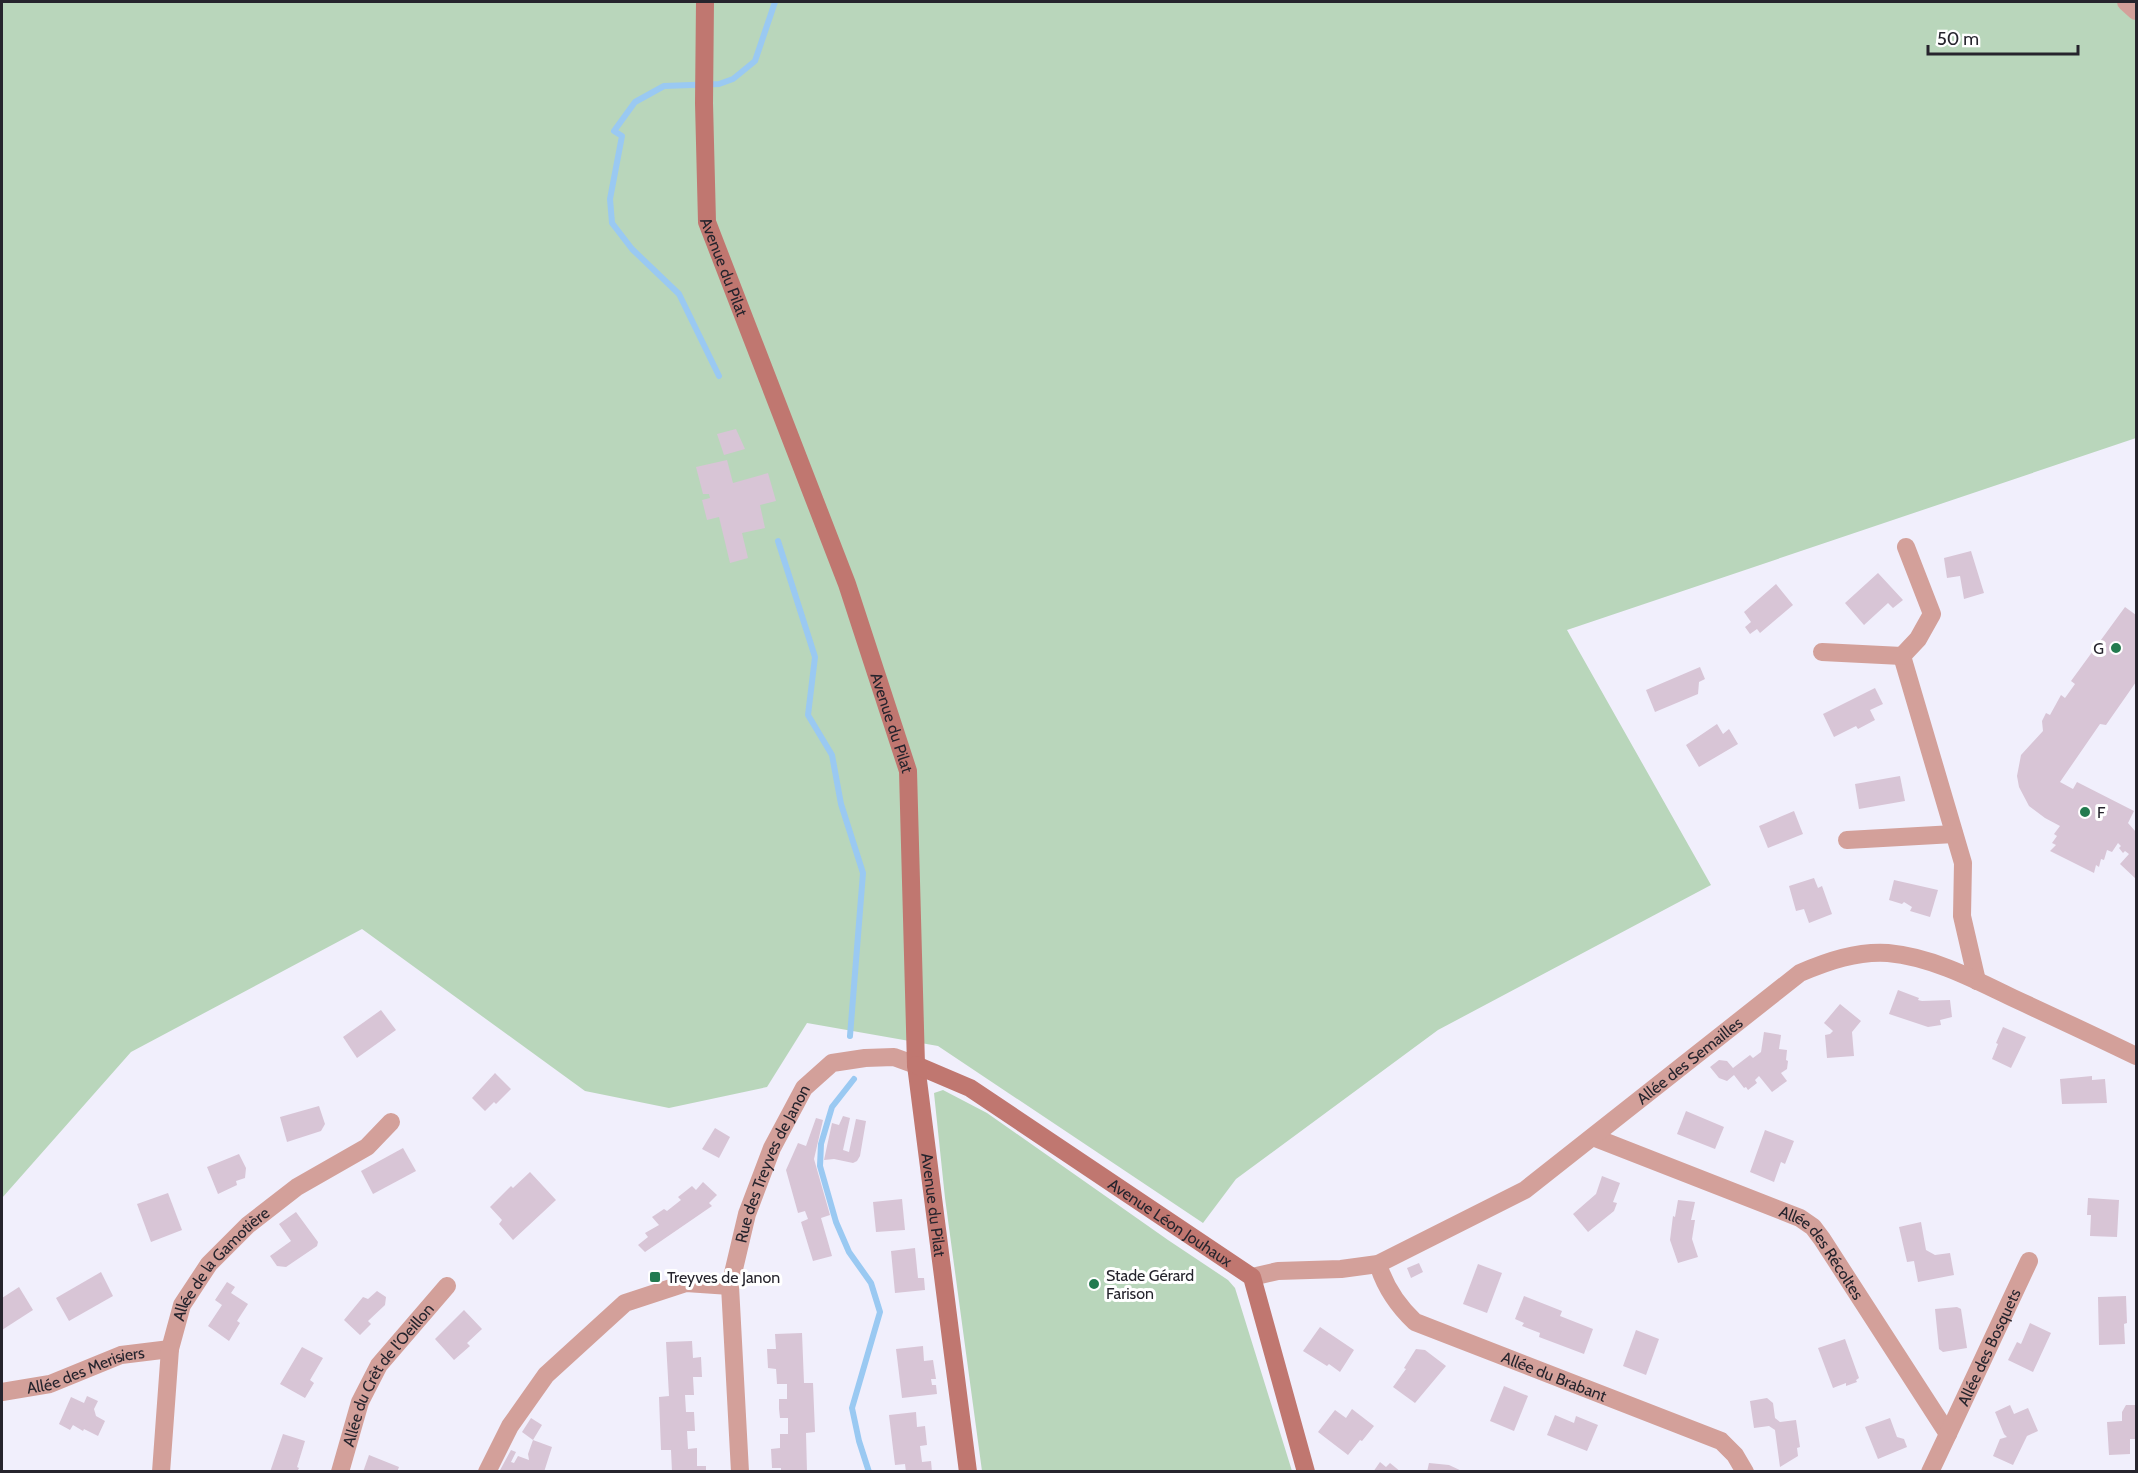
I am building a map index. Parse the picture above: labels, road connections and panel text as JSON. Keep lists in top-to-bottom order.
{
  "streets": {
    "main road": ["Avenue du Pilat", "Avenue Léon Jouhaux"],
    "street": [
      "Allée des Semailles",
      "Rue des Treyves de Janon",
      "Allée des Récoltes",
      "Allée de la Gamotière",
      "Allée des Bosquets",
      "Allée des Merisiers",
      "Allée du Brabant",
      "Allée du Crêt de l'Oeillon"
    ]
  },
  "crossings": [
    ["Avenue du Pilat", "Rue des Treyves de Janon"],
    ["Avenue du Pilat", "Avenue Léon Jouhaux"],
    ["Allée des Semailles", "Avenue Léon Jouhaux"],
    ["Allée des Semailles", "Allée des Récoltes"],
    ["Allée des Semailles", "Allée du Brabant"],
    ["Rue des Treyves de Janon", "Avenue Léon Jouhaux"],
    ["Allée des Récoltes", "Allée des Bosquets"],
    ["Allée de la Gamotière", "Allée des Merisiers"]
  ],
  "places": {
    "other": ["G", "F", "Stade Gérard Farison"],
    "transit": ["Treyves de Janon"]
  },
  "scale_bar": "50 m"
}
